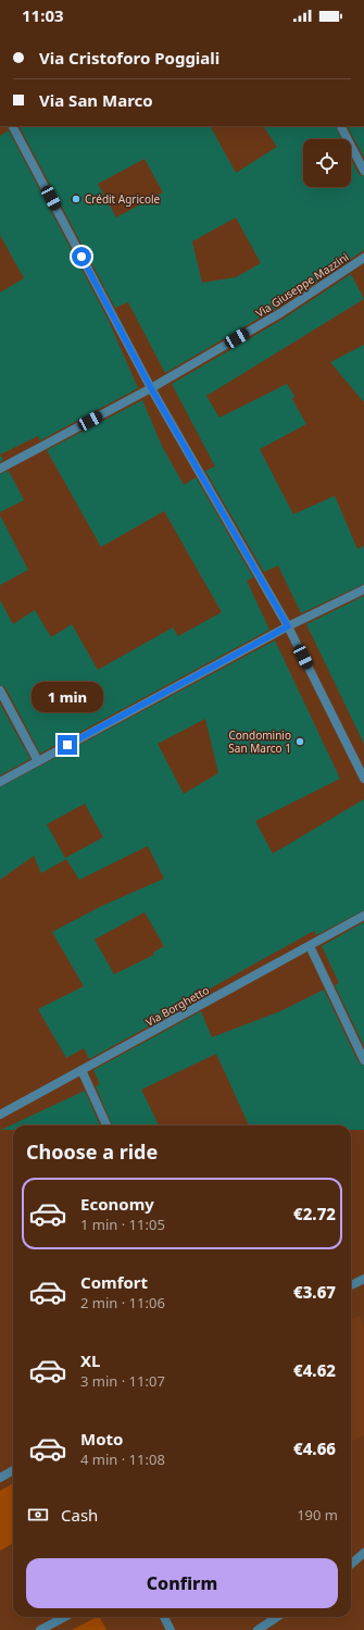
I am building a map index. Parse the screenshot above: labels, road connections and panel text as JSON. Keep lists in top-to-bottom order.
{
  "streets": {
    "street": ["Via Giuseppe Mazzini", "Via Borghetto"]
  },
  "places": ["Crédit Agricole", "Condominio San Marco 1"],
  "page": {
    "status": "11:03",
    "banner": ["Via Cristoforo Poggiali", "Via San Marco"],
    "bubble": "1 min",
    "heading": "Choose a ride",
    "list": [
      {
        "name": "Economy",
        "note": "1 min · 11:05",
        "value": "€2.72"
      },
      {
        "name": "Comfort",
        "note": "2 min · 11:06",
        "value": "€3.67"
      },
      {
        "name": "XL",
        "note": "3 min · 11:07",
        "value": "€4.62"
      },
      {
        "name": "Moto",
        "note": "4 min · 11:08",
        "value": "€4.66"
      }
    ],
    "pay": ["Cash", "190 m"],
    "buttons": "Confirm"
  }
}
